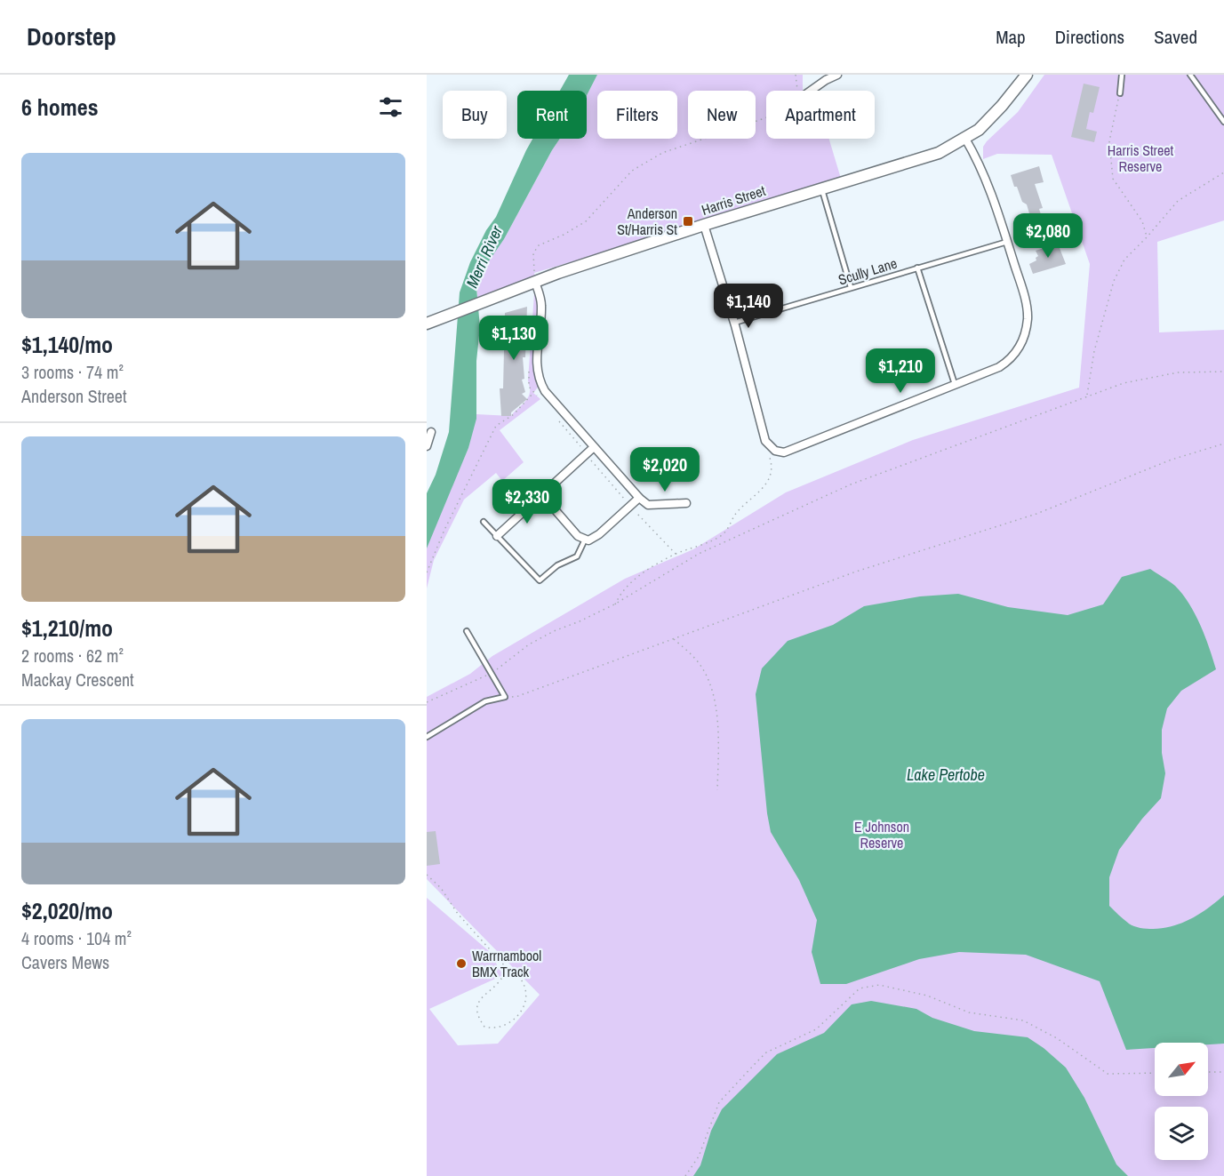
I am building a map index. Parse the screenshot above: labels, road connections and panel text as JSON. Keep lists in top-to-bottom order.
{
  "streets": {
    "street": ["Harris Street"],
    "lane": ["Scully Lane"]
  },
  "water": ["Merri River", "Lake Pertobe"],
  "parks": ["Harris Street Reserve", "E Johnson Reserve"],
  "places": {
    "transit": ["Anderson St/Harris St"],
    "other": ["Warrnambool BMX Track"]
  },
  "north": "top right",
  "page": {
    "header": "Doorstep",
    "nav": ["Map", "Directions", "Saved"],
    "heading": "6 homes",
    "chip": [
      "Buy",
      "Rent",
      "Filters",
      "New",
      "Apartment"
    ],
    "list": [
      {
        "name": "$1,140/mo",
        "note": "3 rooms · 74 m² · Anderson Street"
      },
      {
        "name": "$1,210/mo",
        "note": "2 rooms · 62 m² · Mackay Crescent"
      },
      {
        "name": "$2,020/mo",
        "note": "4 rooms · 104 m² · Cavers Mews"
      }
    ],
    "price": [
      "$2,080",
      "$1,140",
      "$1,130",
      "$1,210",
      "$2,020",
      "$2,330"
    ]
  }
}
